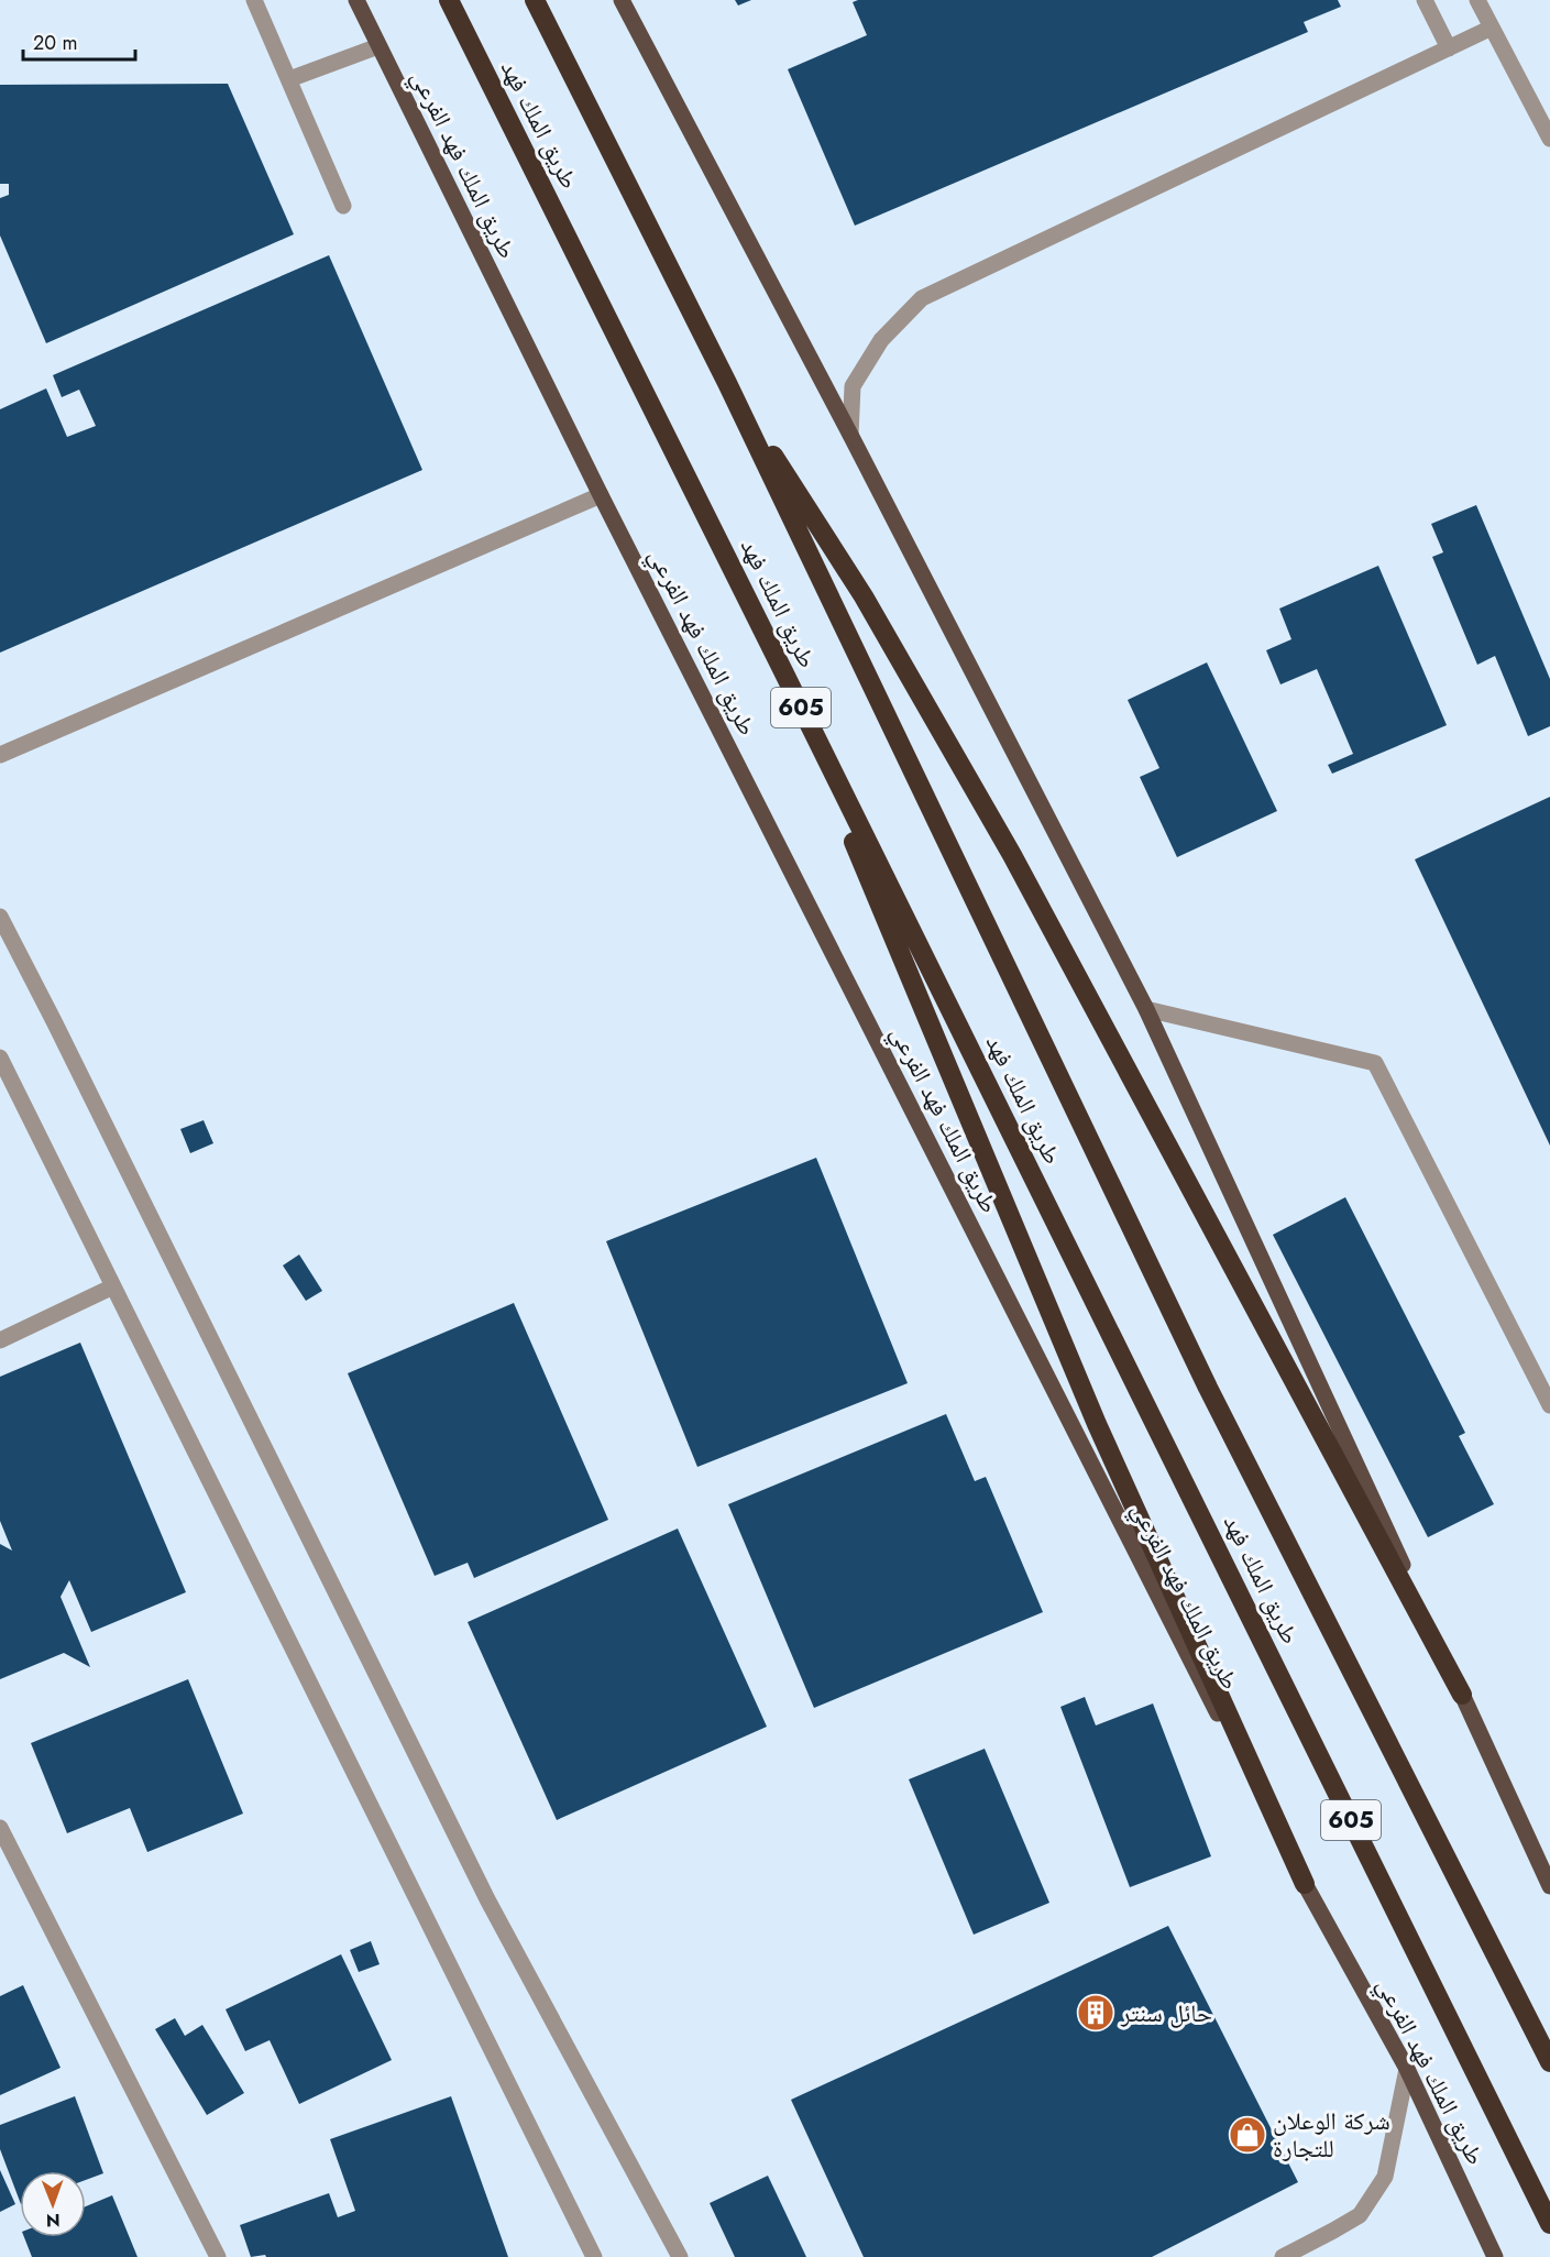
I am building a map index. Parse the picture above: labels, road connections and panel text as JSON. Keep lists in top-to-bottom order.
{
  "streets": {
    "highway": ["طريق الملك فهد", "605"],
    "main road": ["طريق الملك فهد الفرعي"]
  },
  "places": {
    "building": ["حائل سنتر"],
    "shop": ["شركة الوعلان للتجارة"]
  },
  "scale_bar": "20 m",
  "north": "bottom"
}
